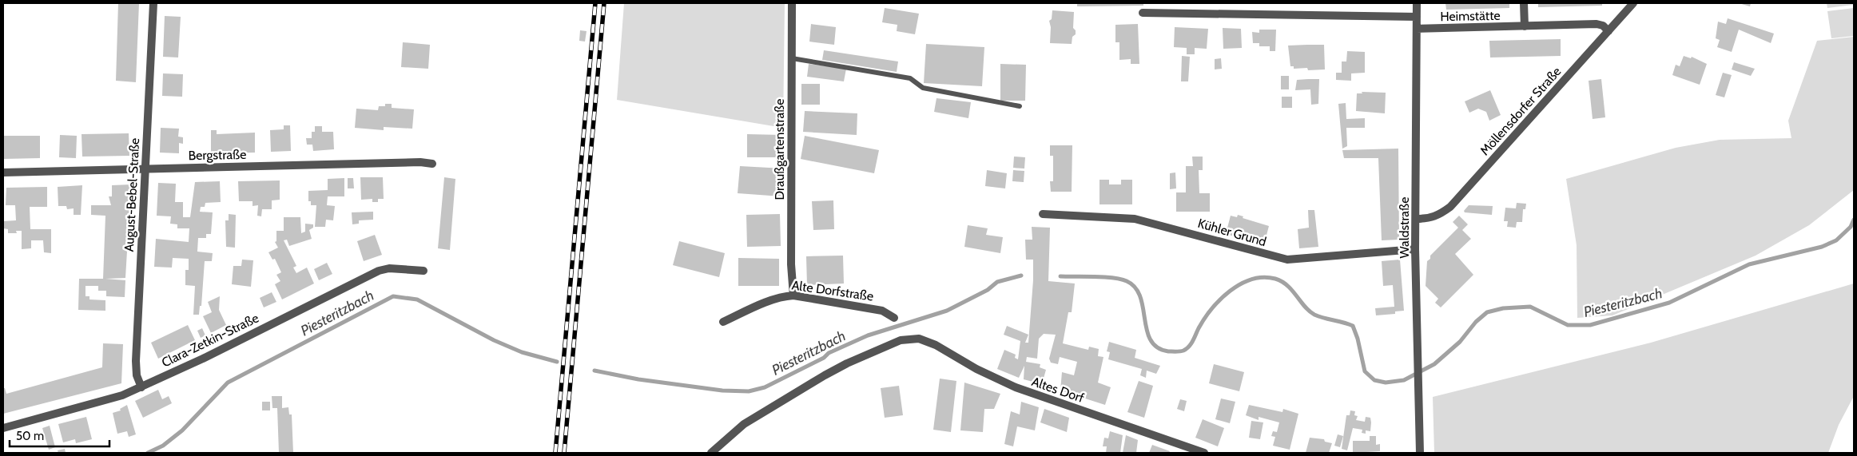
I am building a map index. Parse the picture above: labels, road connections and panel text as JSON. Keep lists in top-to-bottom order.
{
  "streets": {
    "street": [
      "Heimstätte",
      "Möllensdorfer Straße",
      "Draußgartenstraße",
      "Bergstraße",
      "August-Bebel-Straße",
      "Waldstraße",
      "Kühler Grund",
      "Alte Dorfstraße",
      "Clara-Zetkin-Straße",
      "Altes Dorf"
    ]
  },
  "crossings": [
    ["Heimstätte", "Möllensdorfer Straße"],
    ["Heimstätte", "Waldstraße"],
    ["Möllensdorfer Straße", "Waldstraße"],
    ["Draußgartenstraße", "Alte Dorfstraße"],
    ["Bergstraße", "August-Bebel-Straße"],
    ["August-Bebel-Straße", "Clara-Zetkin-Straße"],
    ["Waldstraße", "Kühler Grund"]
  ],
  "water": ["Piesteritzbach"],
  "scale_bar": "50 m"
}
